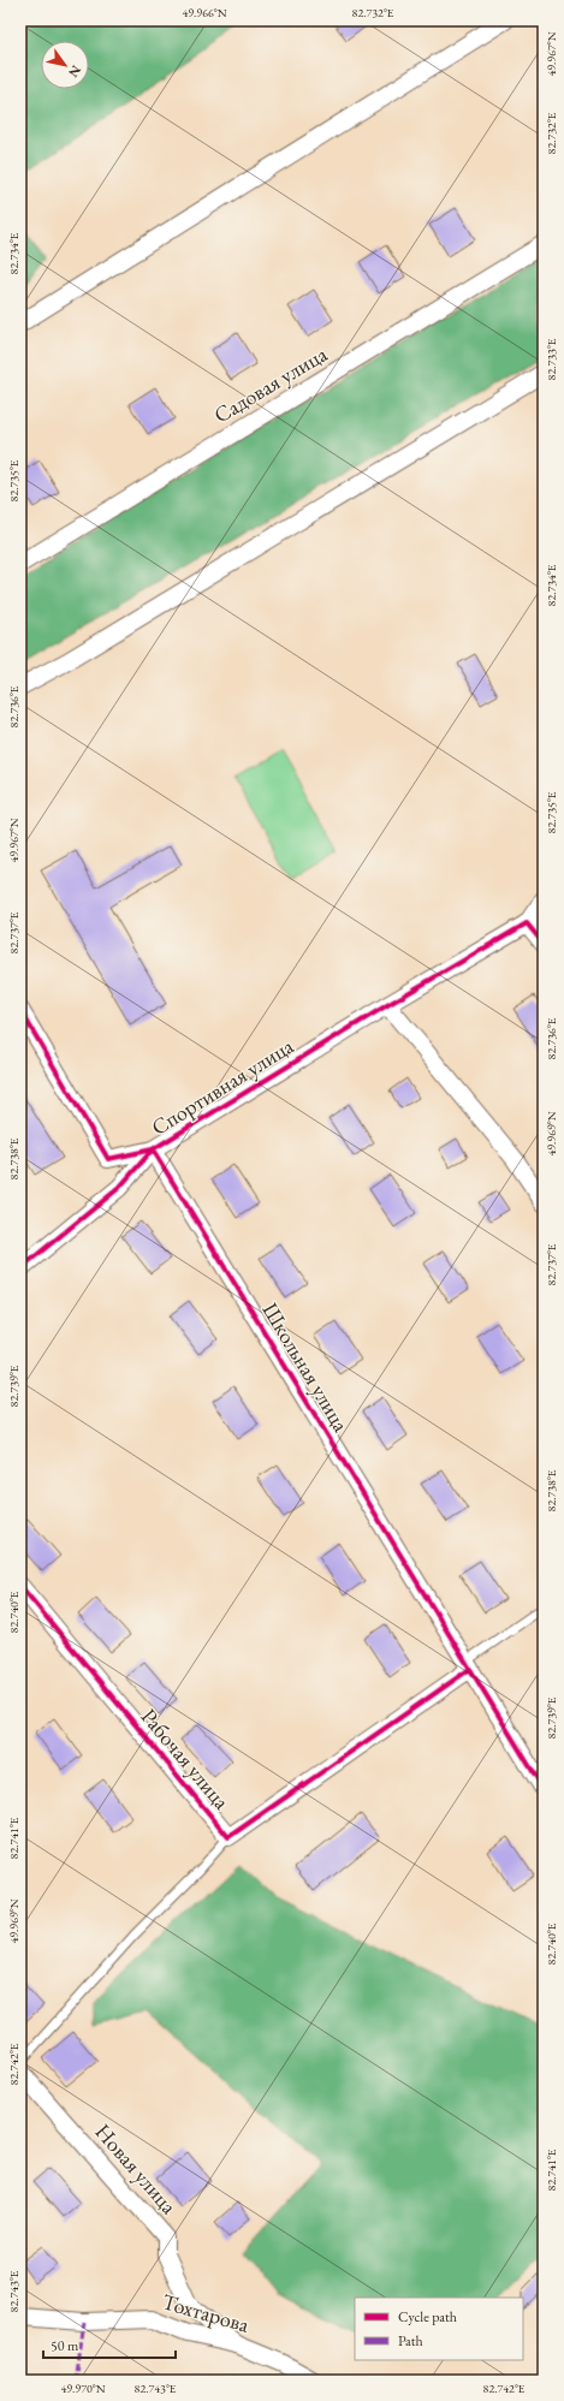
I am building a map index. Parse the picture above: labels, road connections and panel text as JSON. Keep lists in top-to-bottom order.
{
  "streets": {
    "street": [
      "Садовая улица",
      "Спортивная улица",
      "Школьная улица",
      "Рабочая улица",
      "Новая улица",
      "Тохтарова"
    ]
  },
  "crossings": [
    ["Спортивная улица", "Школьная улица"],
    ["Школьная улица", "Рабочая улица"],
    ["Новая улица", "Тохтарова"]
  ],
  "legend": ["Cycle path", "Path"],
  "scale_bar": "50 m",
  "north": "bottom right",
  "coordinates": [
    "49.966°N",
    "82.732°E",
    "49.967°N",
    "82.734°E",
    "82.733°E",
    "82.735°E",
    "82.736°E",
    "82.737°E",
    "49.969°N",
    "82.738°E",
    "82.739°E",
    "82.740°E",
    "82.741°E",
    "82.742°E",
    "82.743°E",
    "49.970°N"
  ]
}
